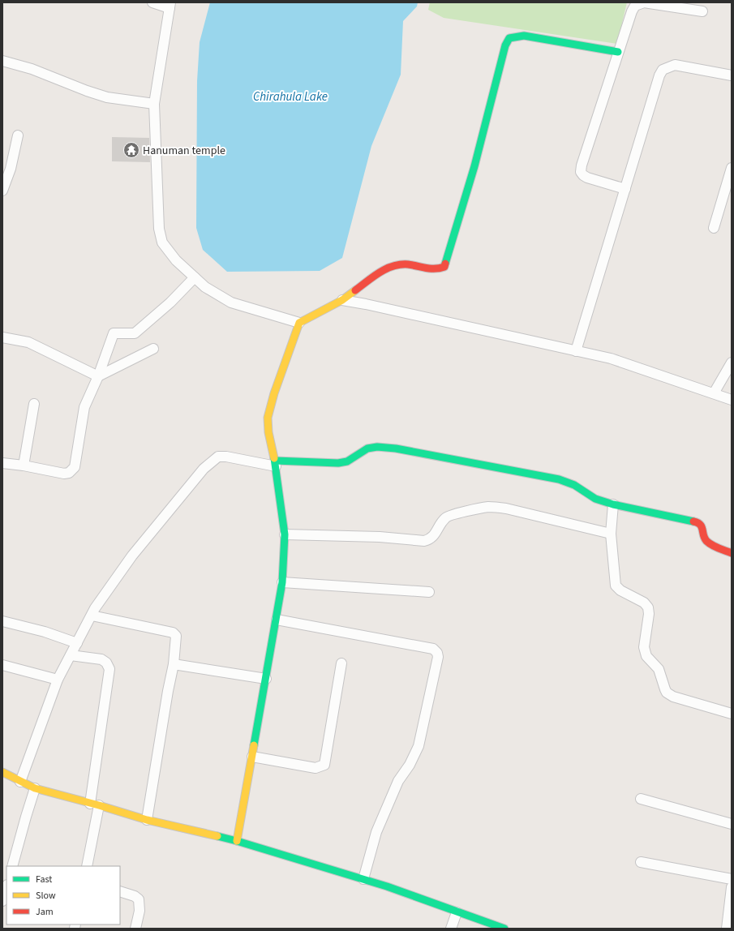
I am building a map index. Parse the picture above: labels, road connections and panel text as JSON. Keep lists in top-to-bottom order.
{
  "water": ["Chirahula Lake"],
  "places": {
    "temple": ["Hanuman temple"]
  },
  "legend": ["Fast", "Slow", "Jam"]
}
